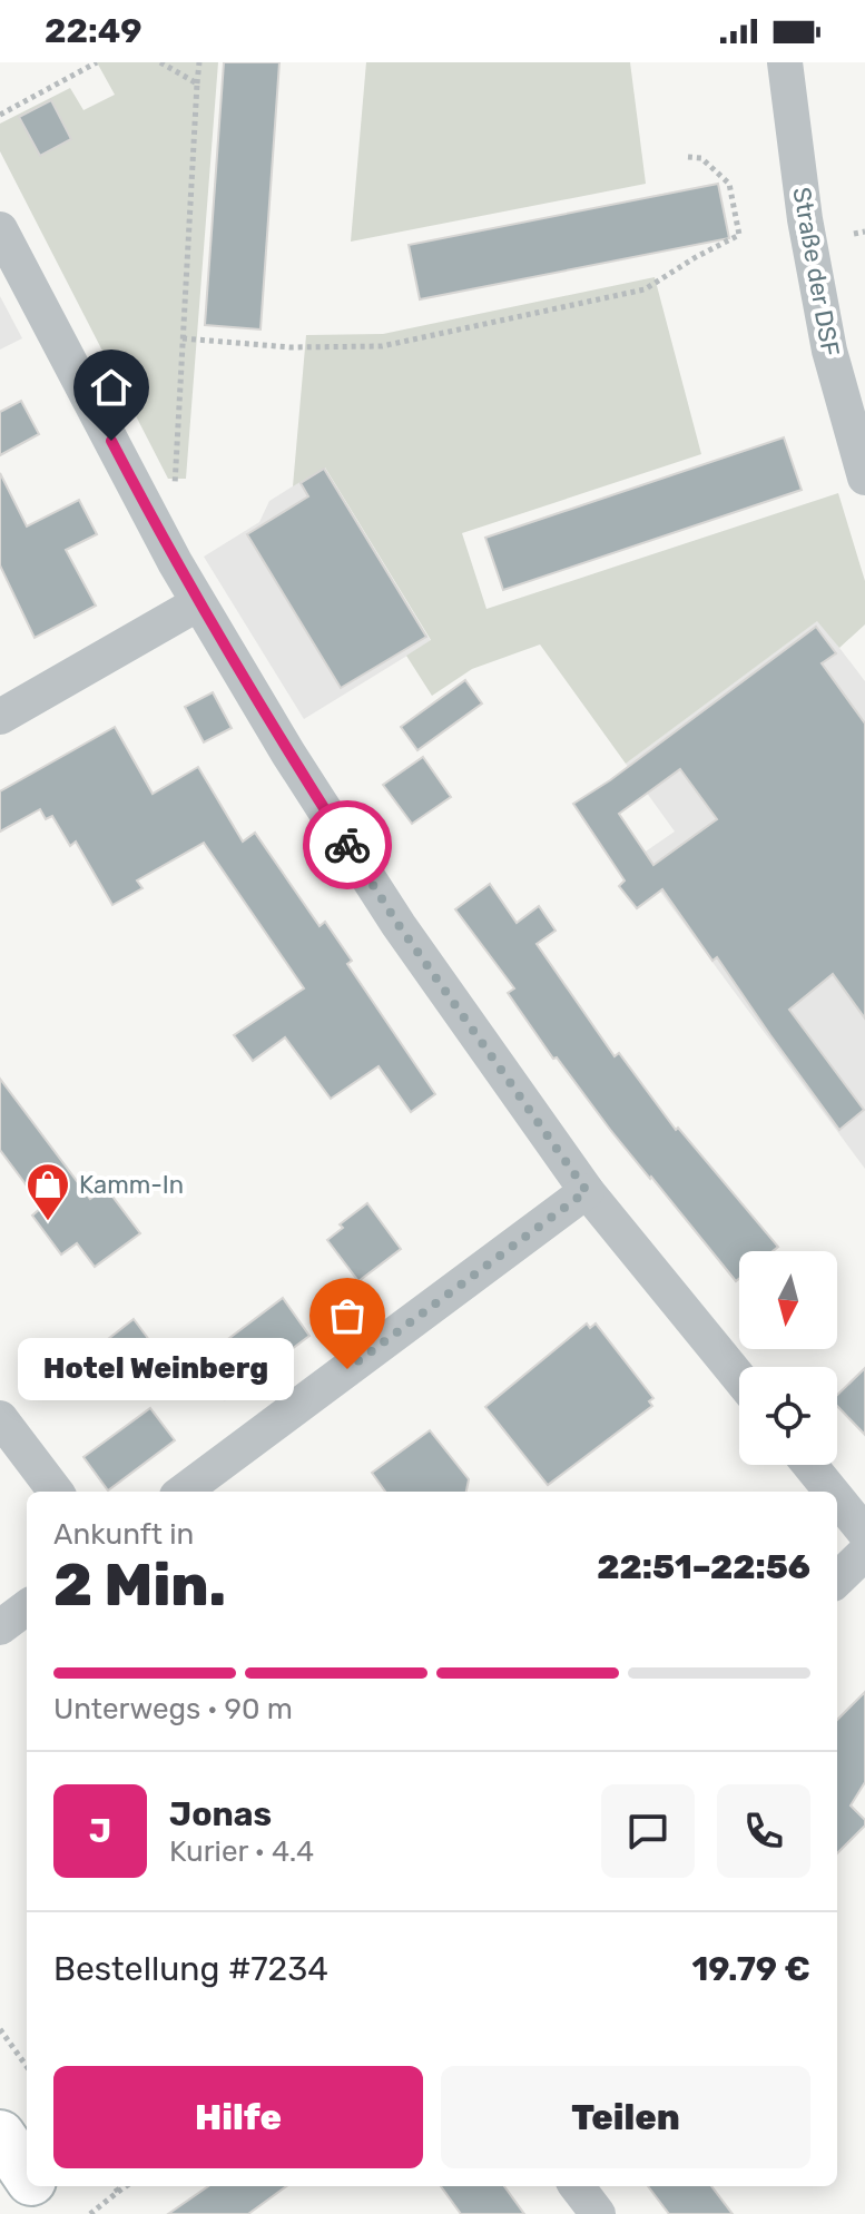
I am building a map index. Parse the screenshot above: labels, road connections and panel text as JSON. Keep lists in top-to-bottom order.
{
  "streets": {
    "street": ["Straße der DSF"]
  },
  "places": {
    "shop": ["Kamm-In"],
    "other": ["Hotel Weinberg"]
  },
  "north": "bottom",
  "page": {
    "status": "22:49",
    "bubble": "Hotel Weinberg",
    "heading": ["2 Min.", "Ankunft in", "22:51–22:56"],
    "panel": [
      "Jonas",
      "Kurier · 4.4",
      "Bestellung #7234",
      "19.79 €"
    ],
    "bar": "Unterwegs · 90 m",
    "round": "J",
    "buttons": ["Hilfe", "Teilen"]
  }
}
